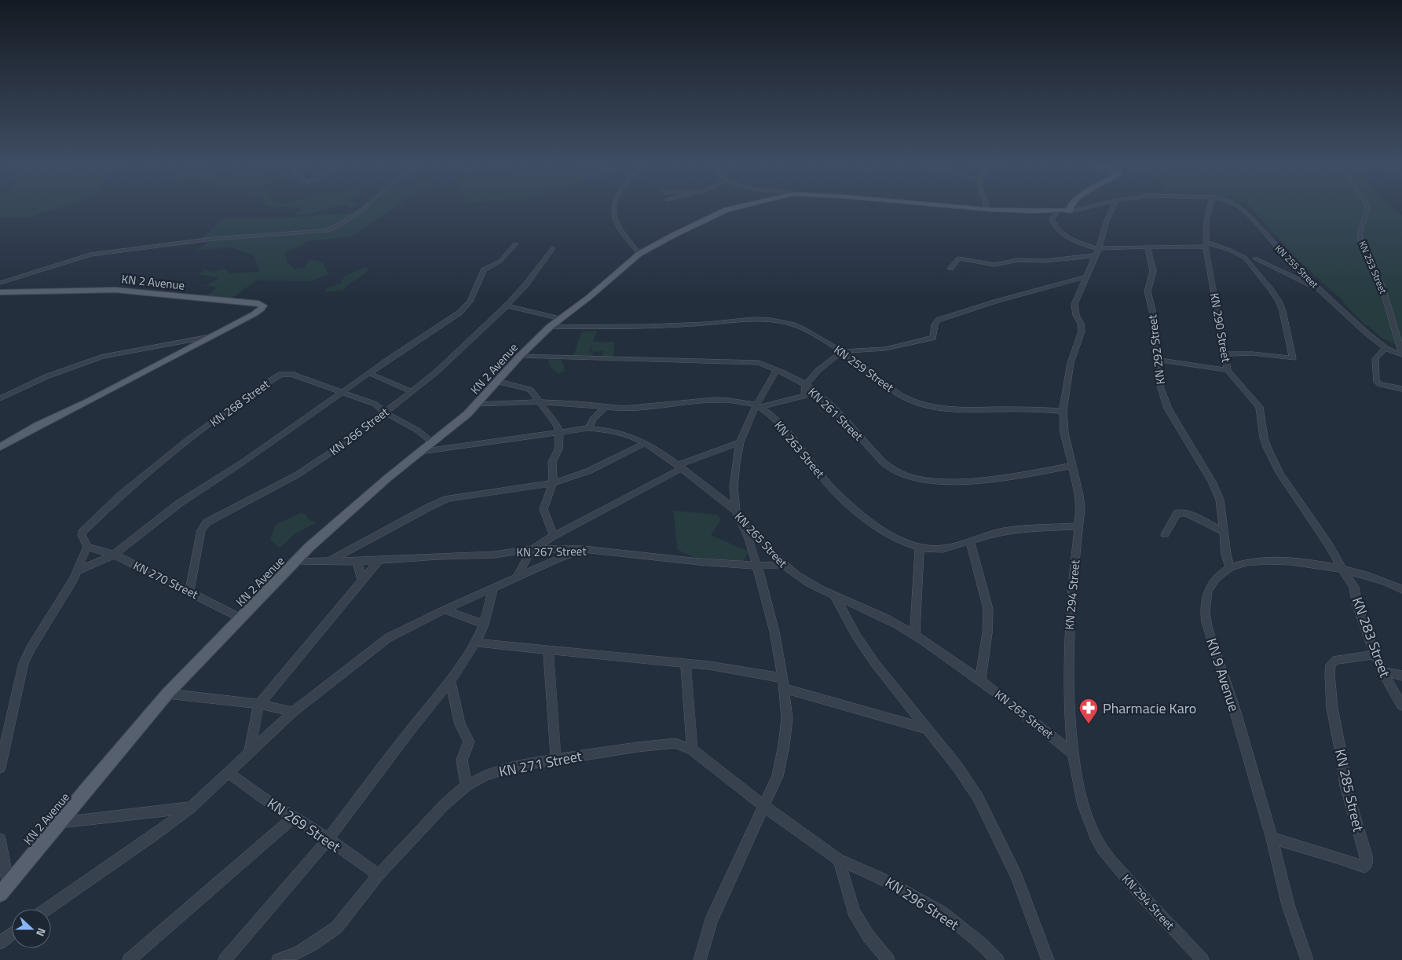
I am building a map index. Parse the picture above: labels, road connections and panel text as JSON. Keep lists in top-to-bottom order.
{
  "streets": {
    "main road": ["KN 2 Avenue"],
    "street": [
      "KN 255 Street",
      "KN 253 Street",
      "KN 290 Street",
      "KN 292 Street",
      "KN 259 Street",
      "KN 268 Street",
      "KN 261 Street",
      "KN 266 Street",
      "KN 263 Street",
      "KN 265 Street",
      "KN 267 Street",
      "KN 270 Street",
      "KN 294 Street",
      "KN 283 Street",
      "KN 9 Avenue",
      "KN 271 Street",
      "KN 285 Street",
      "KN 269 Street",
      "KN 296 Street"
    ]
  },
  "crossings": [
    ["KN 255 Street", "KN 253 Street"],
    ["KN 255 Street", "KN 2 Avenue"],
    ["KN 2 Avenue", "KN 259 Street"],
    ["KN 2 Avenue", "KN 268 Street"],
    ["KN 2 Avenue", "KN 261 Street"],
    ["KN 2 Avenue", "KN 263 Street"],
    ["KN 2 Avenue", "KN 265 Street"],
    ["KN 2 Avenue", "KN 267 Street"],
    ["KN 2 Avenue", "KN 270 Street"],
    ["KN 290 Street", "KN 283 Street"],
    ["KN 290 Street", "KN 9 Avenue"],
    ["KN 292 Street", "KN 9 Avenue"],
    ["KN 259 Street", "KN 294 Street"],
    ["KN 268 Street", "KN 266 Street"],
    ["KN 268 Street", "KN 270 Street"],
    ["KN 261 Street", "KN 294 Street"],
    ["KN 266 Street", "KN 270 Street"],
    ["KN 263 Street", "KN 294 Street"],
    ["KN 265 Street", "KN 267 Street"],
    ["KN 265 Street", "KN 294 Street"],
    ["KN 283 Street", "KN 9 Avenue"],
    ["KN 283 Street", "KN 285 Street"],
    ["KN 9 Avenue", "KN 285 Street"],
    ["KN 271 Street", "KN 269 Street"],
    ["KN 271 Street", "KN 296 Street"]
  ],
  "places": {
    "pharmacy": ["Pharmacie Karo"]
  },
  "north": "right"
}
